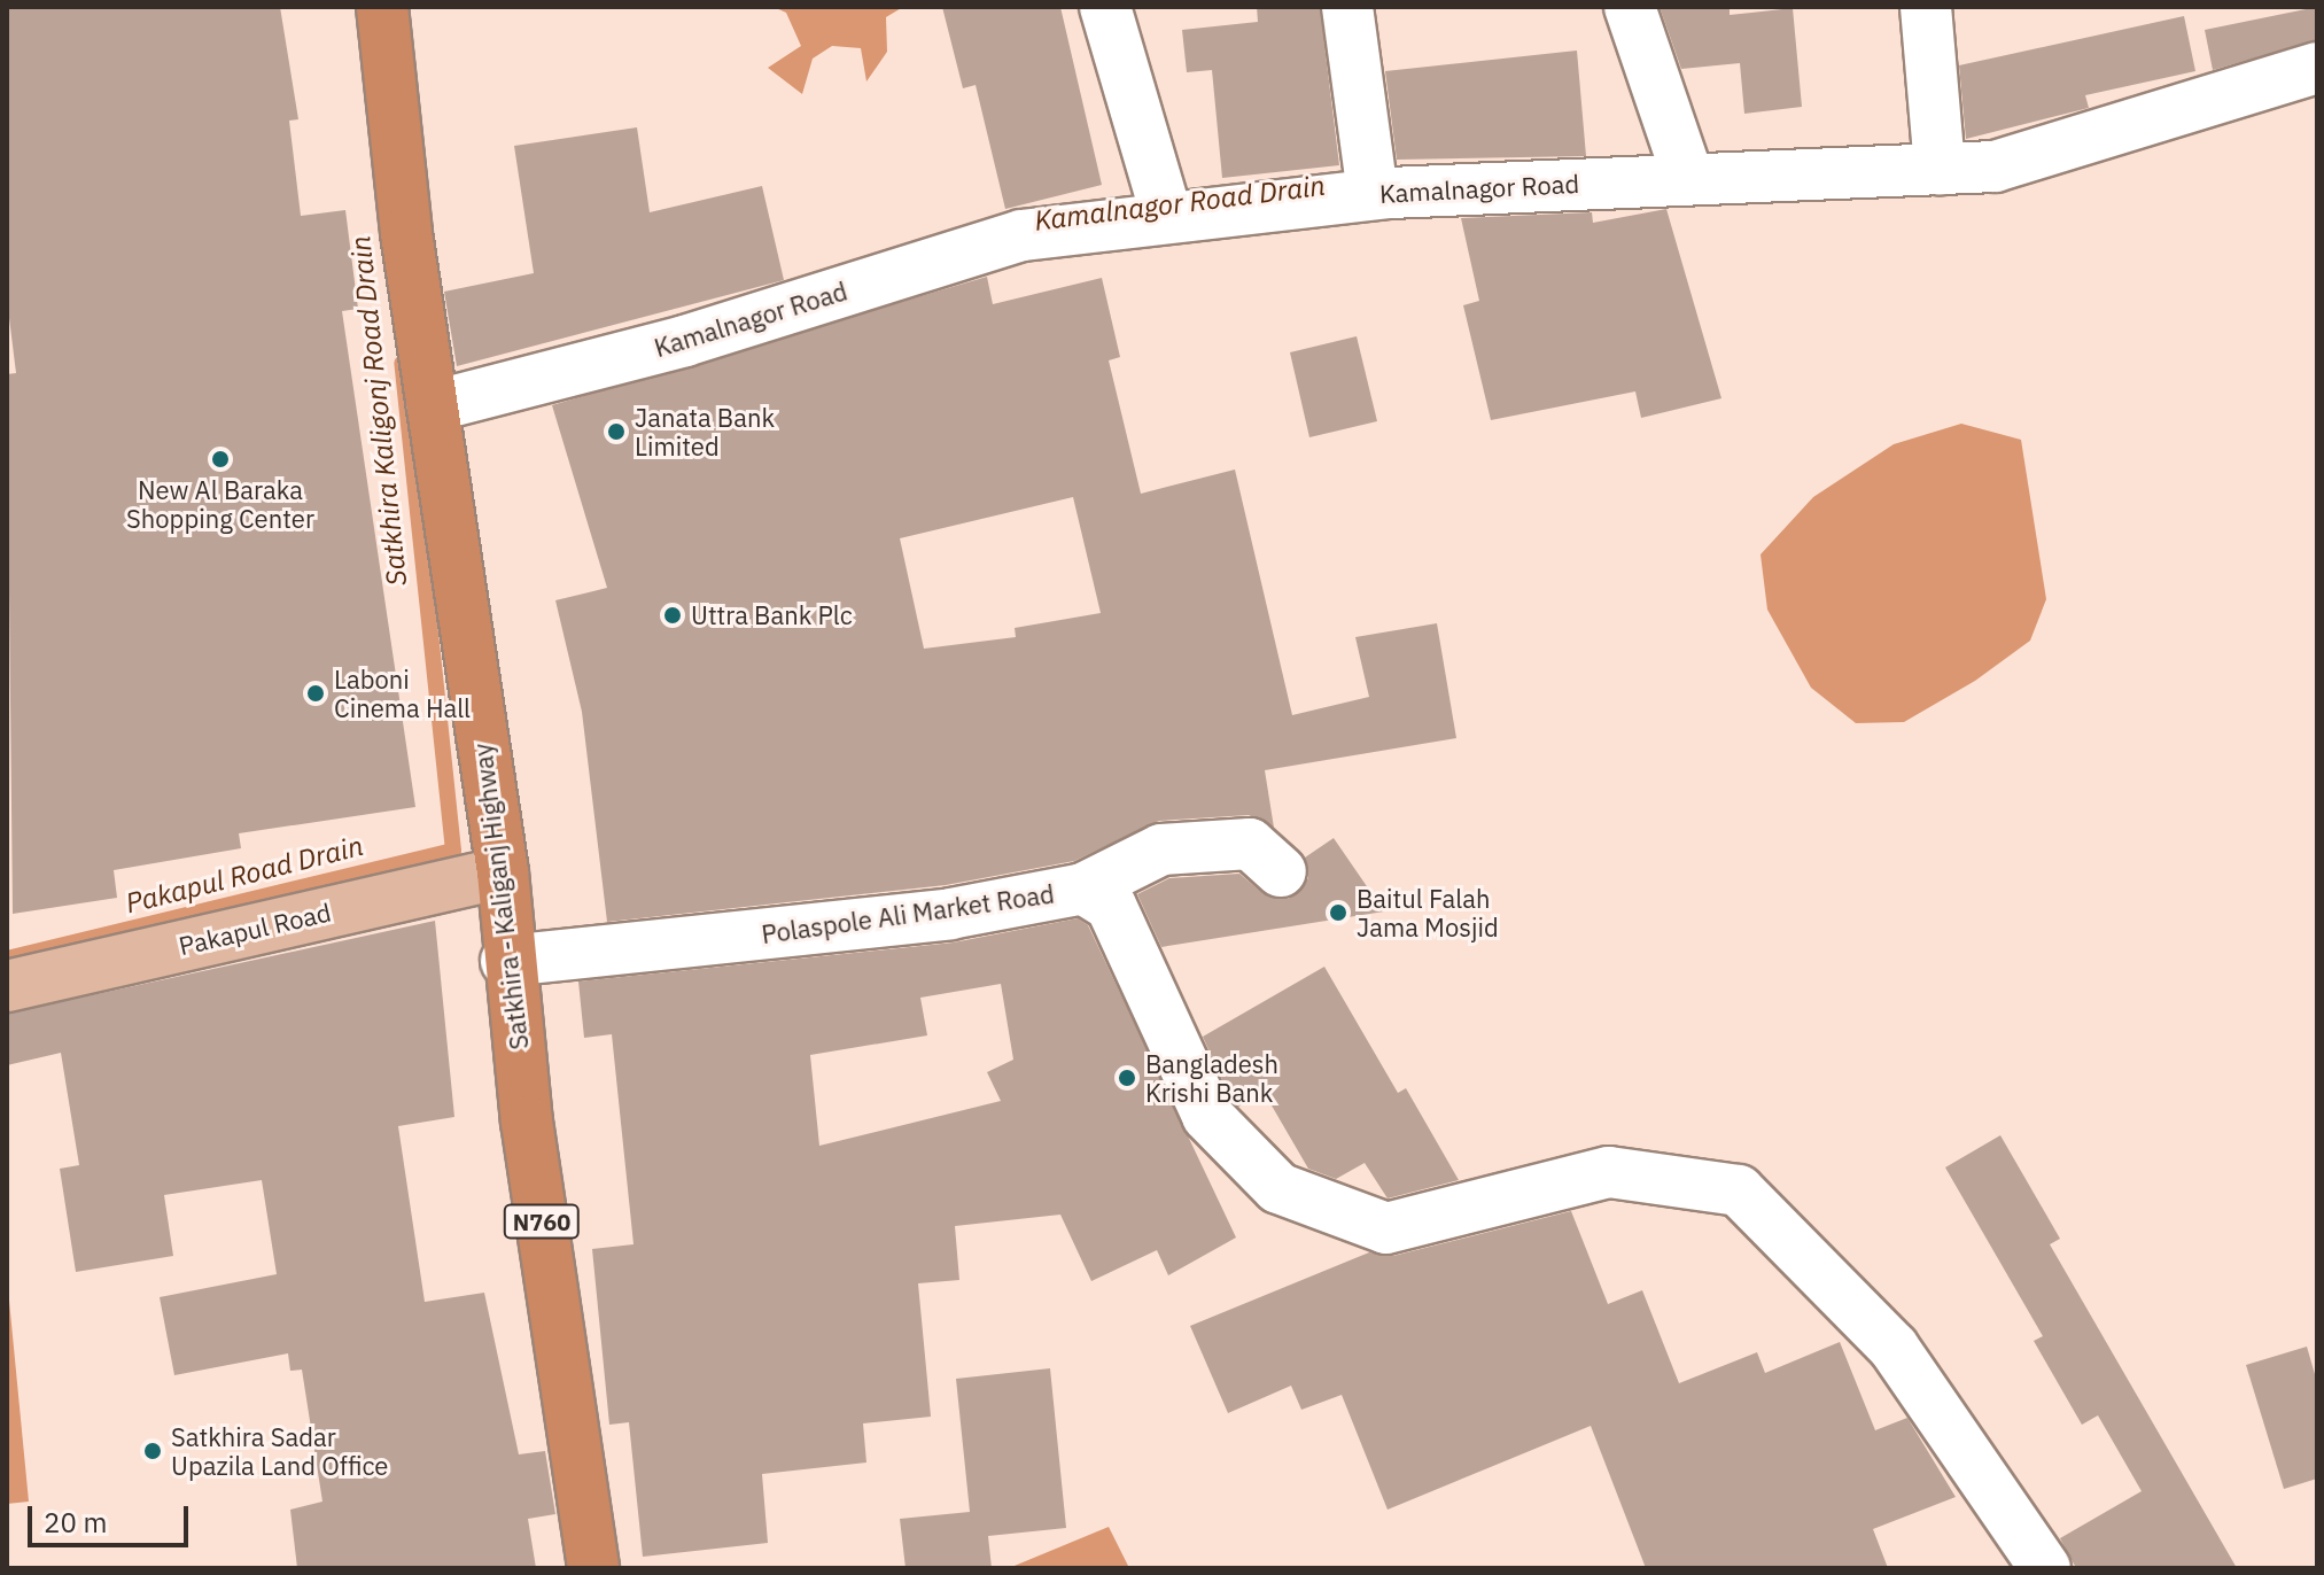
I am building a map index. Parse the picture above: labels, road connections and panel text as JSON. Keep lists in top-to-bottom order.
{
  "streets": {
    "highway": ["Satkhira - Kaliganj Highway", "N760"],
    "main road": ["Pakapul Road"],
    "street": ["Kamalnagor Road", "Polaspole Ali Market Road"]
  },
  "crossings": [
    ["Kamalnagor Road", "Satkhira - Kaliganj Highway"],
    ["Satkhira - Kaliganj Highway", "Polaspole Ali Market Road"],
    ["Satkhira - Kaliganj Highway", "Pakapul Road"]
  ],
  "water": ["Kamalnagor Road Drain", "Satkhira Kaligonj Road Drain", "Pakapul Road Drain"],
  "places": [
    "Janata Bank Limited",
    "New Al Baraka Shopping Center",
    "Uttra Bank Plc",
    "Laboni Cinema Hall",
    "Baitul Falah Jama Mosjid",
    "Bangladesh Krishi Bank",
    "Satkhira Sadar Upazila Land Office"
  ],
  "scale_bar": "20 m"
}
